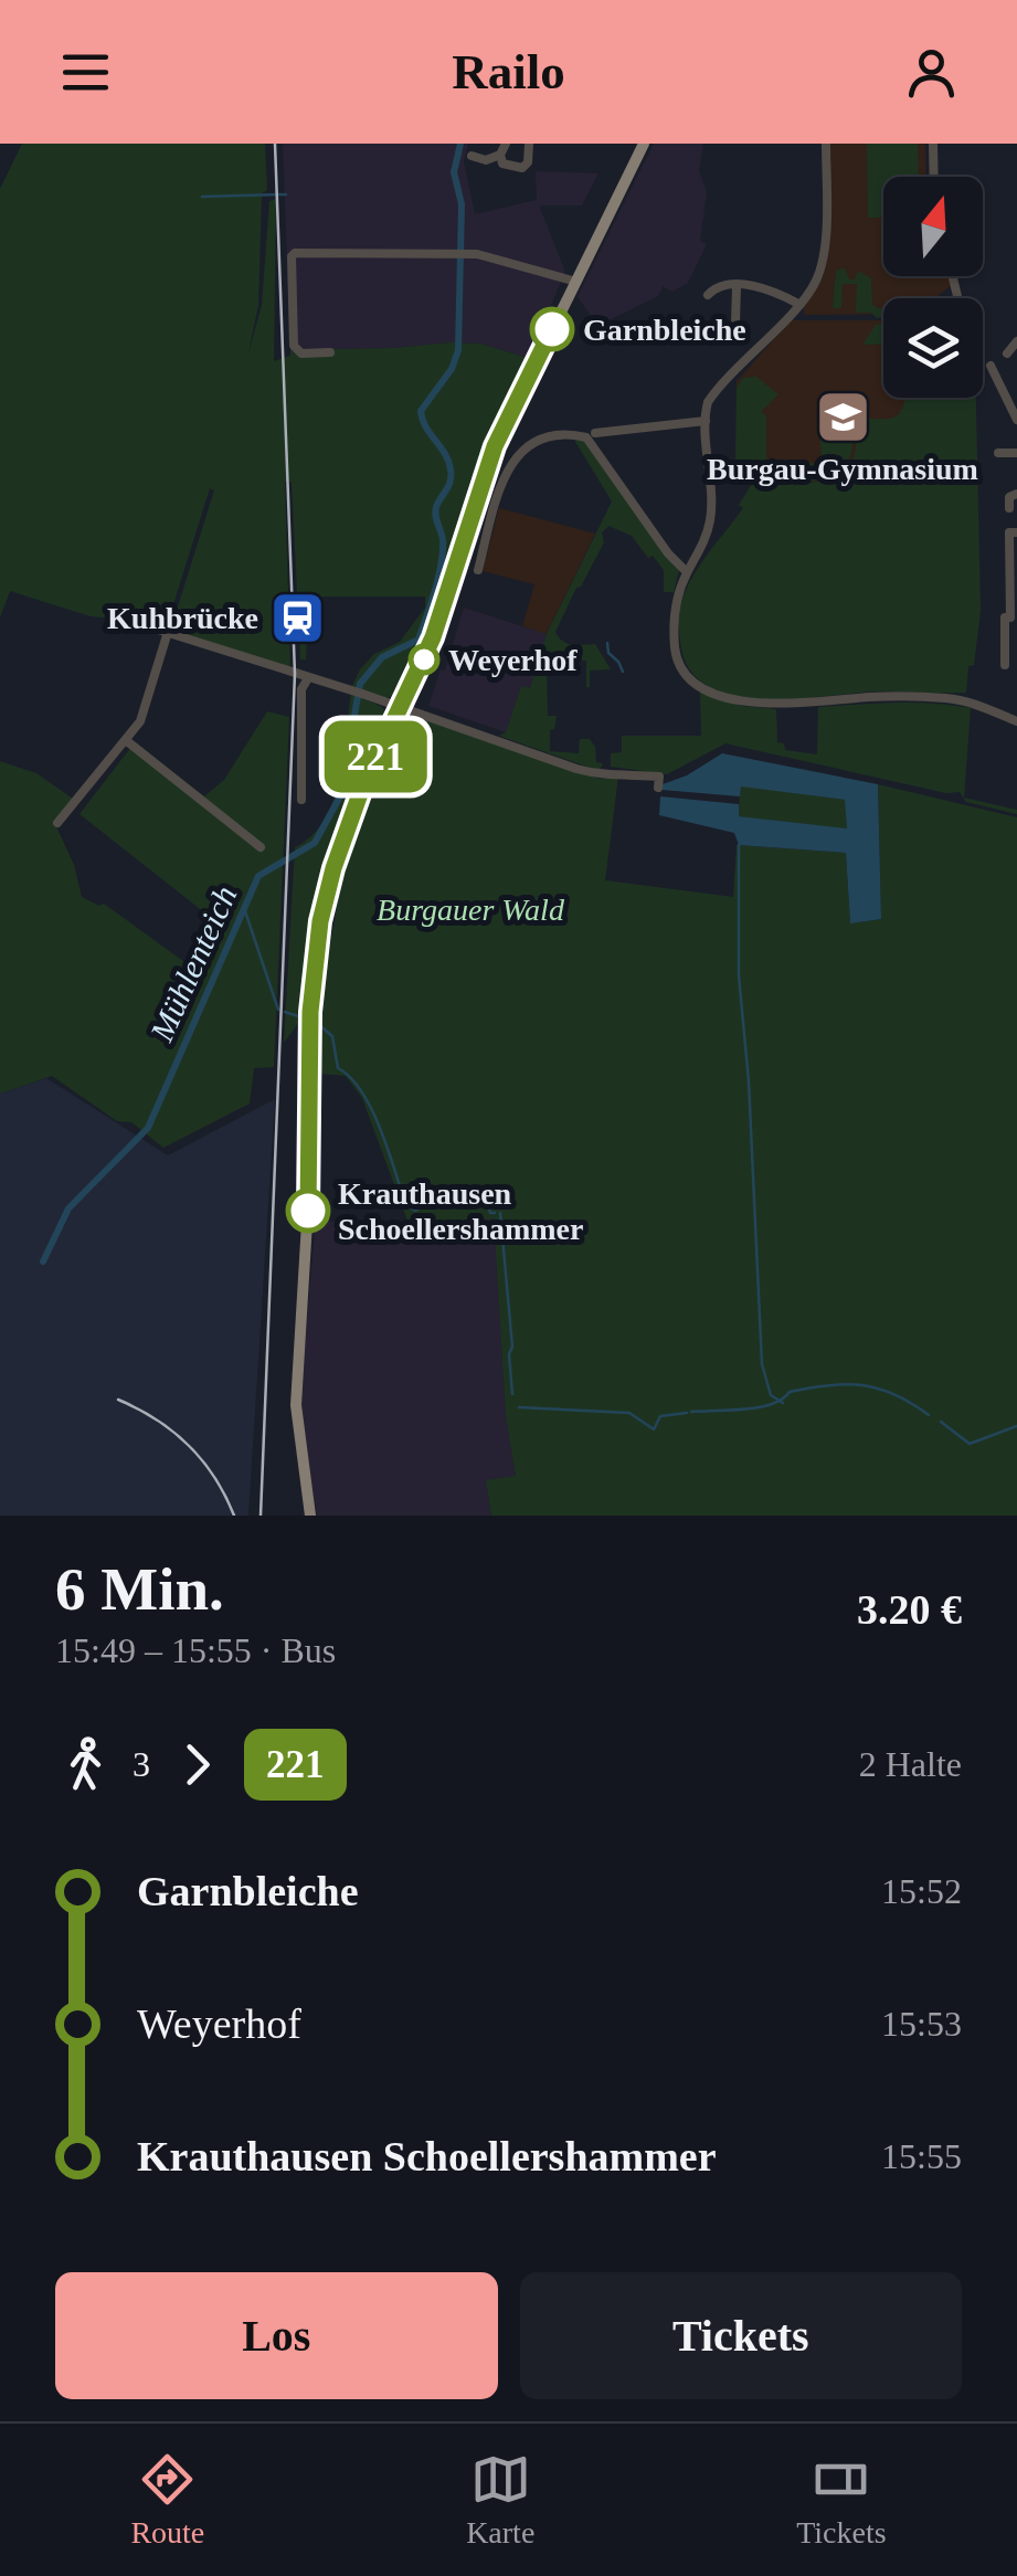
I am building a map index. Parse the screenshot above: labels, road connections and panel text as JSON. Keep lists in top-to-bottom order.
{
  "water": ["Mühlenteich"],
  "parks": ["Burgauer Wald"],
  "places": {
    "other": ["Garnbleiche", "Weyerhof", "Krauthausen Schoellershammer"],
    "school or university": ["Burgau-Gymnasium"],
    "station": ["Kuhbrücke"]
  },
  "lines": ["bus line 221"],
  "north": "top",
  "page": {
    "header": "Railo",
    "on_map": "221",
    "heading": ["6 Min.", "15:49 – 15:55 · Bus", "3.20 €"],
    "legs": ["3", "221", "2 Halte"],
    "list": [
      {
        "name": "Garnbleiche",
        "value": "15:52"
      },
      {
        "name": "Weyerhof",
        "value": "15:53"
      },
      {
        "name": "Krauthausen Schoellershammer",
        "value": "15:55"
      }
    ],
    "buttons": ["Los", "Tickets"],
    "tabs": ["Route", "Karte", "Tickets"]
  }
}
